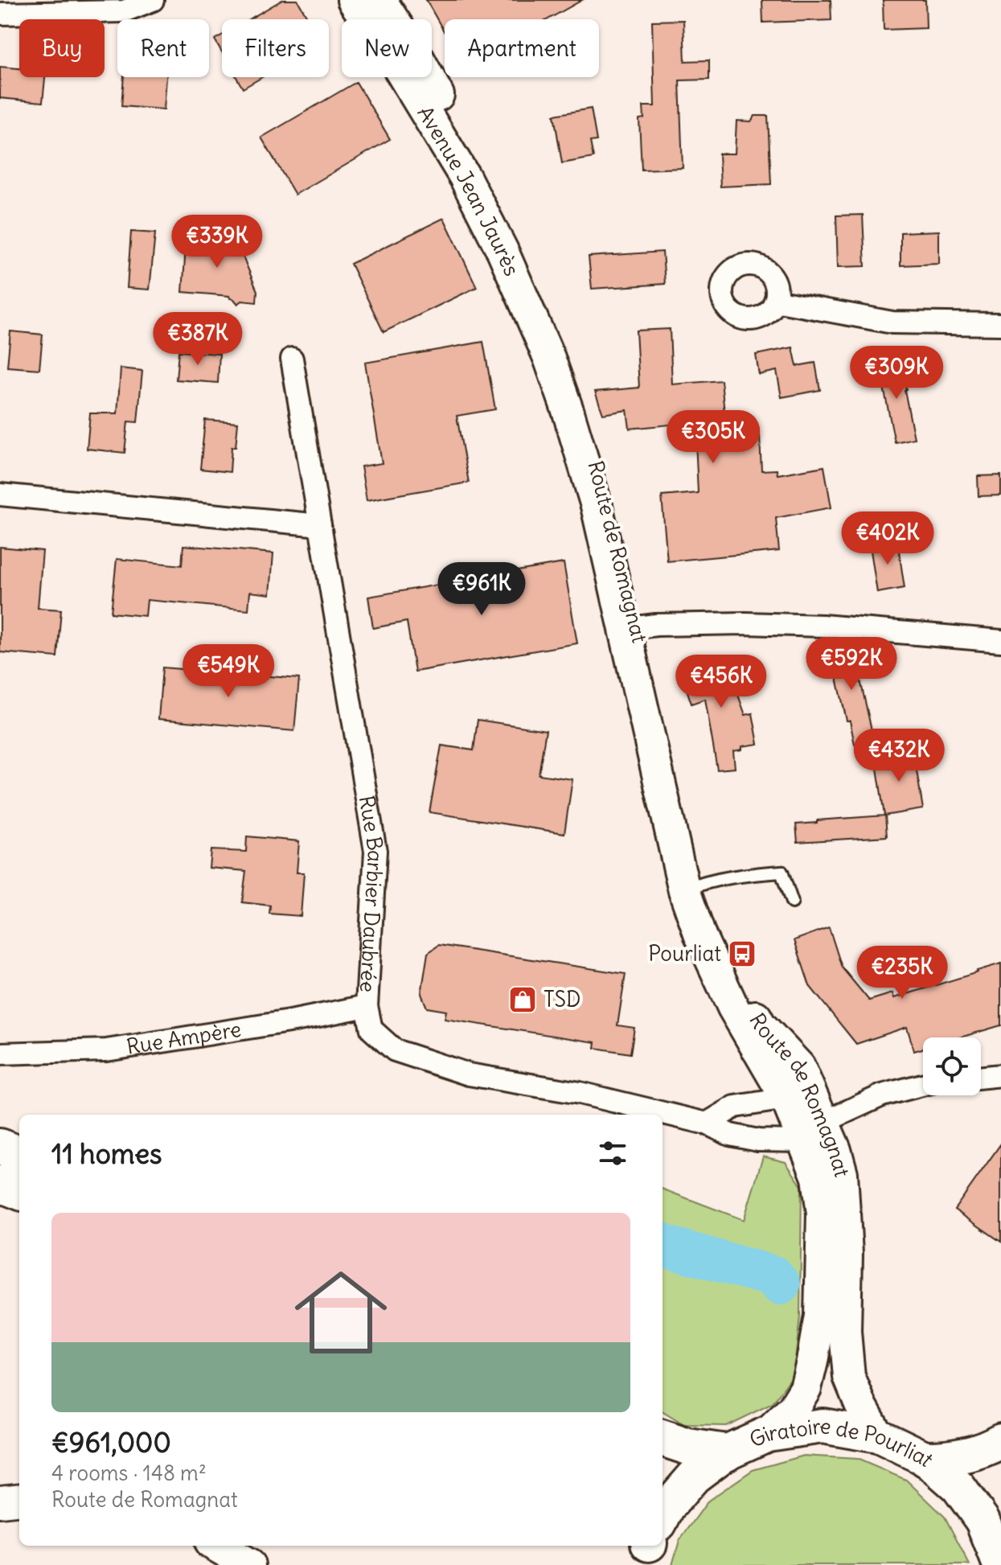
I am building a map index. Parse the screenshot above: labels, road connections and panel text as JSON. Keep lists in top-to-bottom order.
{
  "streets": {
    "main road": ["Avenue Jean Jaurès", "Route de Romagnat", "Giratoire de Pourliat"],
    "street": ["Rue Barbier Daubrée", "Rue Ampère"]
  },
  "crossings": [
    ["Avenue Jean Jaurès", "Route de Romagnat"],
    ["Route de Romagnat", "Rue Barbier Daubrée"],
    ["Route de Romagnat", "Giratoire de Pourliat"],
    ["Rue Barbier Daubrée", "Rue Ampère"]
  ],
  "places": {
    "bus stop": ["Pourliat"],
    "shop": ["TSD"]
  },
  "page": {
    "chip": [
      "Buy",
      "Rent",
      "Filters",
      "New",
      "Apartment"
    ],
    "price": [
      "€339K",
      "€387K",
      "€309K",
      "€305K",
      "€402K",
      "€961K",
      "€592K",
      "€549K",
      "€456K",
      "€432K",
      "€235K"
    ],
    "heading": "11 homes",
    "list": [
      {
        "name": "€961,000",
        "note": "4 rooms · 148 m² · Route de Romagnat"
      }
    ]
  }
}
